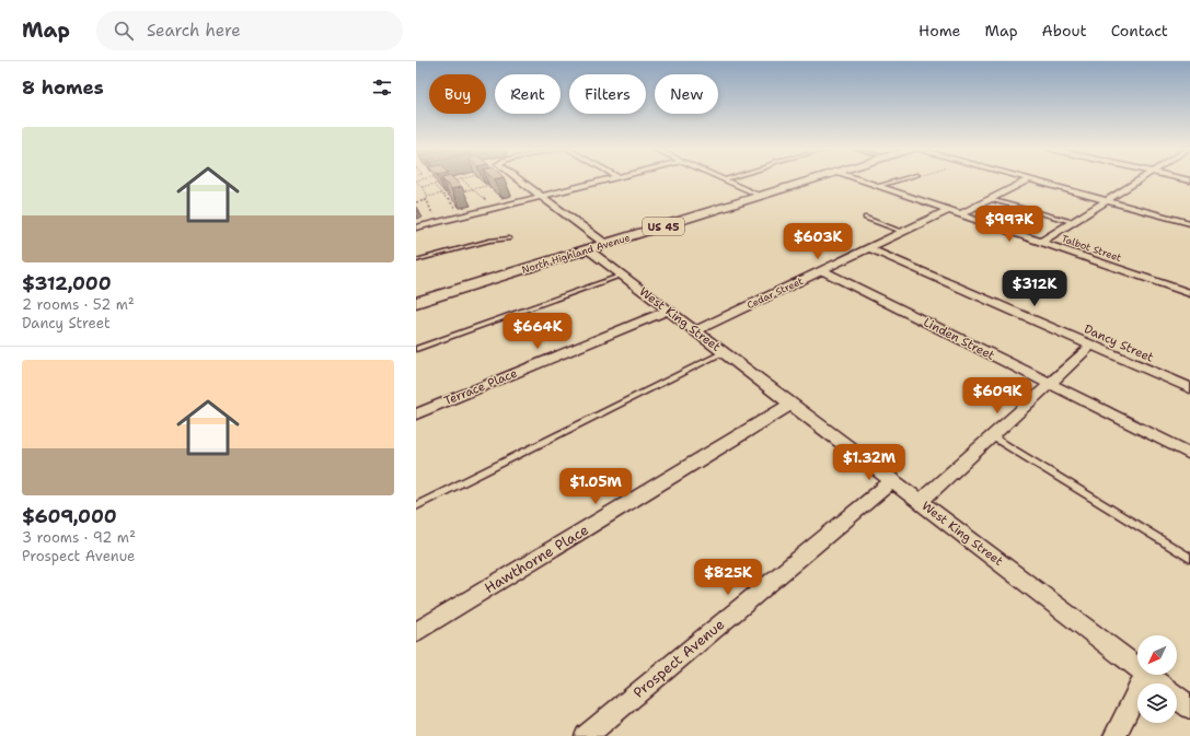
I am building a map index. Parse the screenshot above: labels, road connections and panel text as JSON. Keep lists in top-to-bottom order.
{
  "streets": {
    "main road": ["US 45", "North Highland Avenue"],
    "street": [
      "Talbot Street",
      "Cedar Street",
      "West King Street",
      "Linden Street",
      "Dancy Street",
      "Terrace Place",
      "Hawthorne Place",
      "Prospect Avenue"
    ]
  },
  "crossings": [
    ["Talbot Street", "Cedar Street"],
    ["North Highland Avenue", "West King Street"],
    ["Cedar Street", "West King Street"],
    ["Cedar Street", "Linden Street"],
    ["Cedar Street", "Dancy Street"],
    ["West King Street", "Terrace Place"],
    ["West King Street", "Hawthorne Place"],
    ["West King Street", "Prospect Avenue"]
  ],
  "north": "bottom left",
  "page": {
    "header": "Map",
    "search": "Search here",
    "nav": [
      "Home",
      "Map",
      "About",
      "Contact"
    ],
    "heading": "8 homes",
    "chip": [
      "Buy",
      "Rent",
      "Filters",
      "New"
    ],
    "list": [
      {
        "name": "$312,000",
        "note": "2 rooms · 52 m² · Dancy Street"
      },
      {
        "name": "$609,000",
        "note": "3 rooms · 92 m² · Prospect Avenue"
      }
    ],
    "price": [
      "$997K",
      "$603K",
      "$312K",
      "$664K",
      "$609K",
      "$1.32M",
      "$1.05M",
      "$825K"
    ]
  }
}
